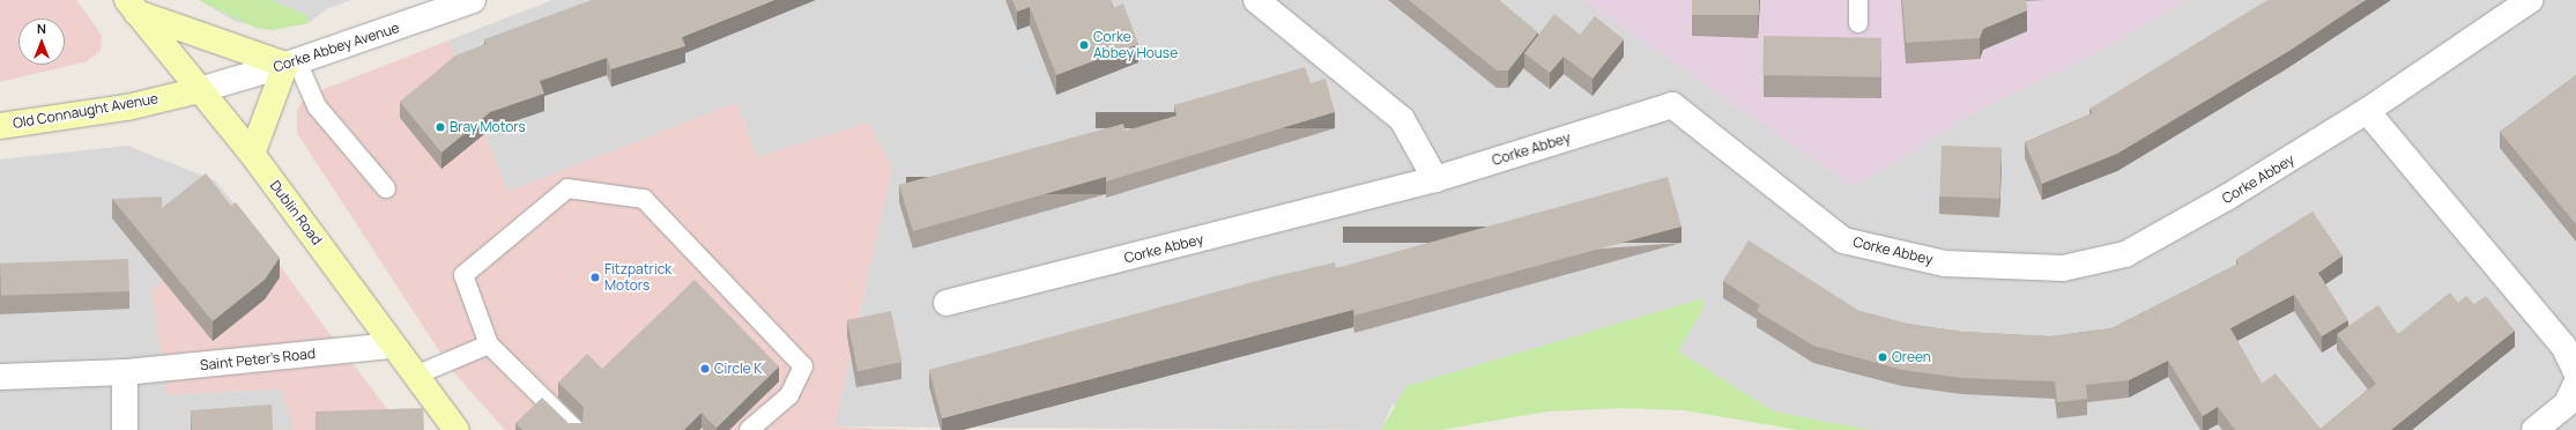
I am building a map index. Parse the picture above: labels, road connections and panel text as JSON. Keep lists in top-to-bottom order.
{
  "streets": {
    "main road": ["Old Connaught Avenue", "Dublin Road"],
    "street": ["Corke Abbey Avenue", "Corke Abbey", "Saint Peter's Road"]
  },
  "crossings": [
    ["Corke Abbey Avenue", "Old Connaught Avenue"],
    ["Corke Abbey Avenue", "Dublin Road"],
    ["Old Connaught Avenue", "Dublin Road"],
    ["Dublin Road", "Saint Peter's Road"]
  ],
  "places": [
    "Corke Abbey House",
    "Bray Motors",
    "Fitzpatrick Motors",
    "Oreen",
    "Circle K"
  ],
  "north": "top"
}
